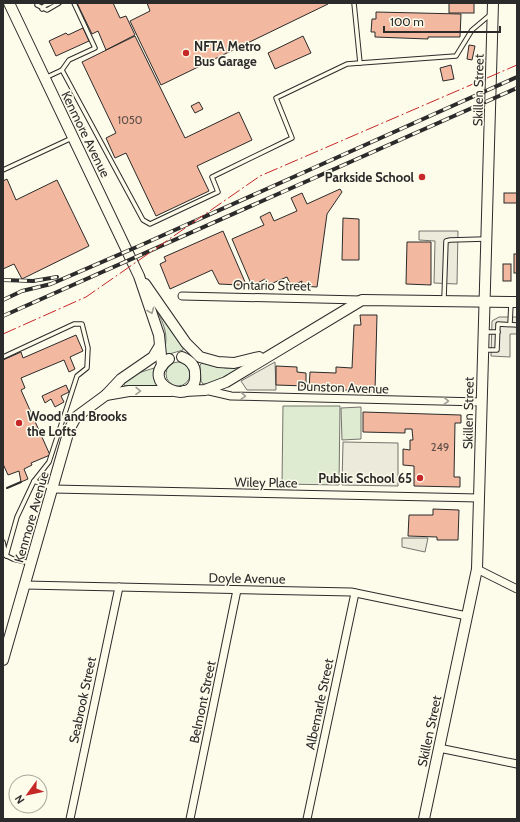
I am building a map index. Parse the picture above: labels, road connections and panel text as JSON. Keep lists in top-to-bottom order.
{
  "streets": {
    "street": [
      "Skillen Street",
      "Kenmore Avenue",
      "Ontario Street",
      "Dunston Avenue",
      "Wiley Place",
      "Doyle Avenue",
      "Seabrook Street",
      "Belmont Street",
      "Albemarle Street"
    ]
  },
  "crossings": [
    ["Skillen Street", "Ontario Street"],
    ["Skillen Street", "Dunston Avenue"],
    ["Skillen Street", "Wiley Place"],
    ["Skillen Street", "Doyle Avenue"],
    ["Kenmore Avenue", "Wiley Place"],
    ["Kenmore Avenue", "Doyle Avenue"],
    ["Doyle Avenue", "Seabrook Street"],
    ["Doyle Avenue", "Belmont Street"],
    ["Doyle Avenue", "Albemarle Street"]
  ],
  "one_way": ["Dunston Avenue"],
  "places": [
    "NFTA Metro Bus Garage",
    "Parkside School",
    "Wood and Brooks the Lofts",
    "Public School 65"
  ],
  "house_numbers": ["1050", "249"],
  "scale_bar": "100 m",
  "north": "bottom left"
}
